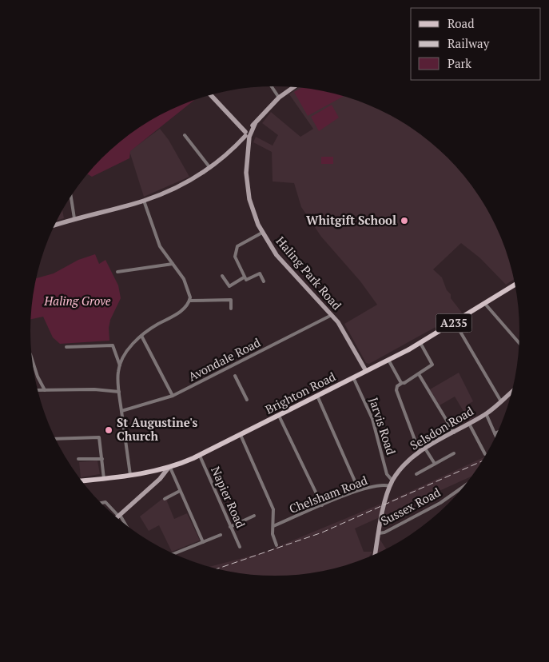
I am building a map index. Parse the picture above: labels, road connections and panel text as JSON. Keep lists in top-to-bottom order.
{
  "streets": {
    "main road": ["A235", "Brighton Road"],
    "street": [
      "Haling Park Road",
      "Avondale Road",
      "Jarvis Road",
      "Selsdon Road",
      "Chelsham Road",
      "Napier Road",
      "Sussex Road"
    ]
  },
  "crossings": [
    ["Haling Park Road", "Avondale Road"],
    ["Haling Park Road", "Brighton Road"],
    ["Brighton Road", "Jarvis Road"],
    ["Brighton Road", "Napier Road"],
    ["Jarvis Road", "Selsdon Road"],
    ["Selsdon Road", "Chelsham Road"],
    ["Selsdon Road", "Sussex Road"]
  ],
  "parks": ["Haling Grove"],
  "places": ["Whitgift School", "St Augustine's Church"],
  "legend": ["Road", "Railway", "Park"]
}
